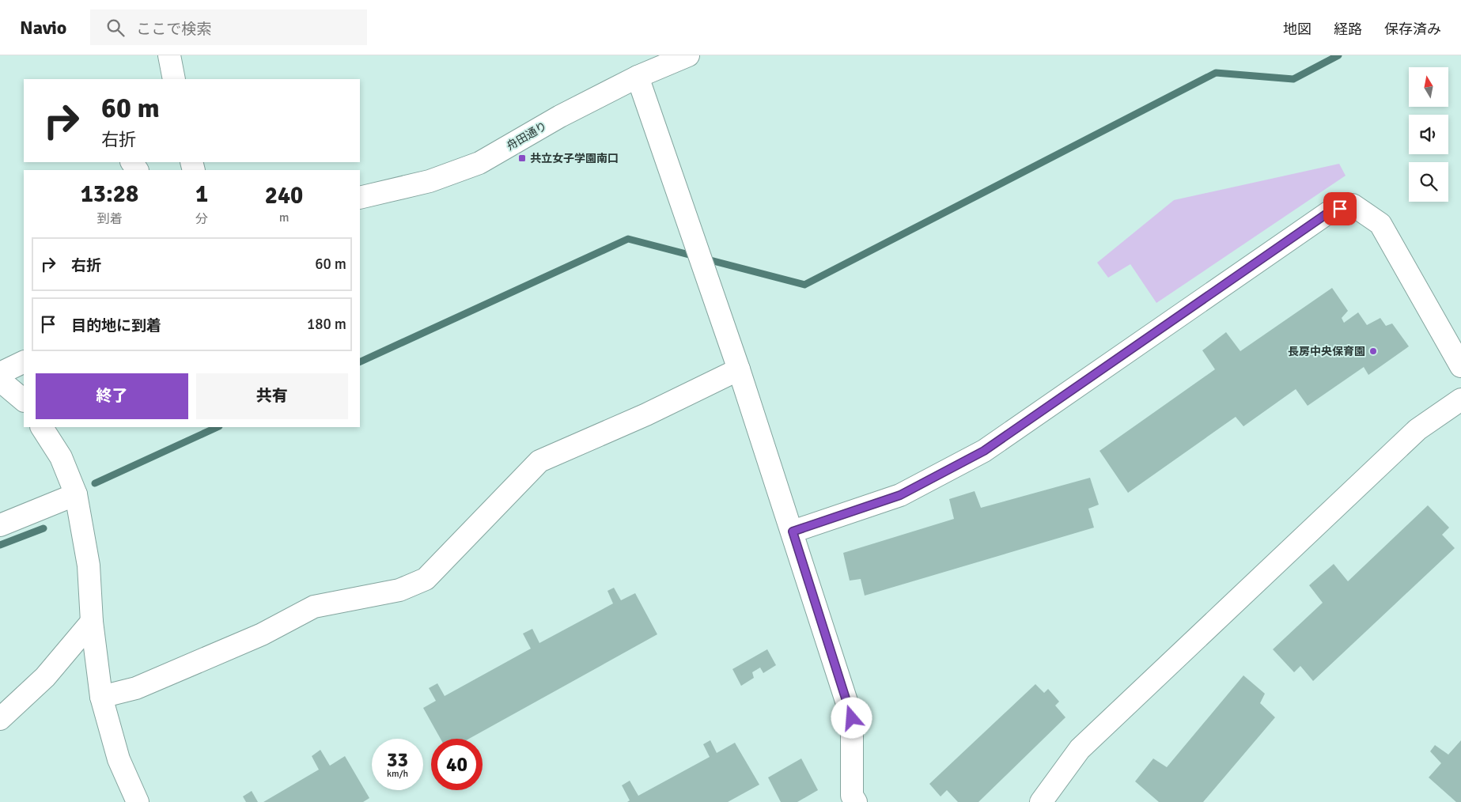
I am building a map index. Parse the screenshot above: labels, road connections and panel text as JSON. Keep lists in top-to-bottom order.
{
  "streets": {
    "street": ["舟田通り"]
  },
  "places": {
    "transit": ["共立女子学園南口"],
    "other": ["長房中央保育園"]
  },
  "north": "top",
  "page": {
    "header": "Navio",
    "search": "ここで検索",
    "nav": ["地図", "経路", "保存済み"],
    "turn": ["60 m", "右折"],
    "eta": [
      "13:28",
      "到着",
      "1",
      "分",
      "240",
      "m"
    ],
    "list": [
      {
        "name": "右折",
        "value": "60 m"
      },
      {
        "name": "目的地に到着",
        "value": "180 m"
      }
    ],
    "buttons": ["終了", "共有"],
    "speed": "33 km/h",
    "limit": "40"
  }
}
